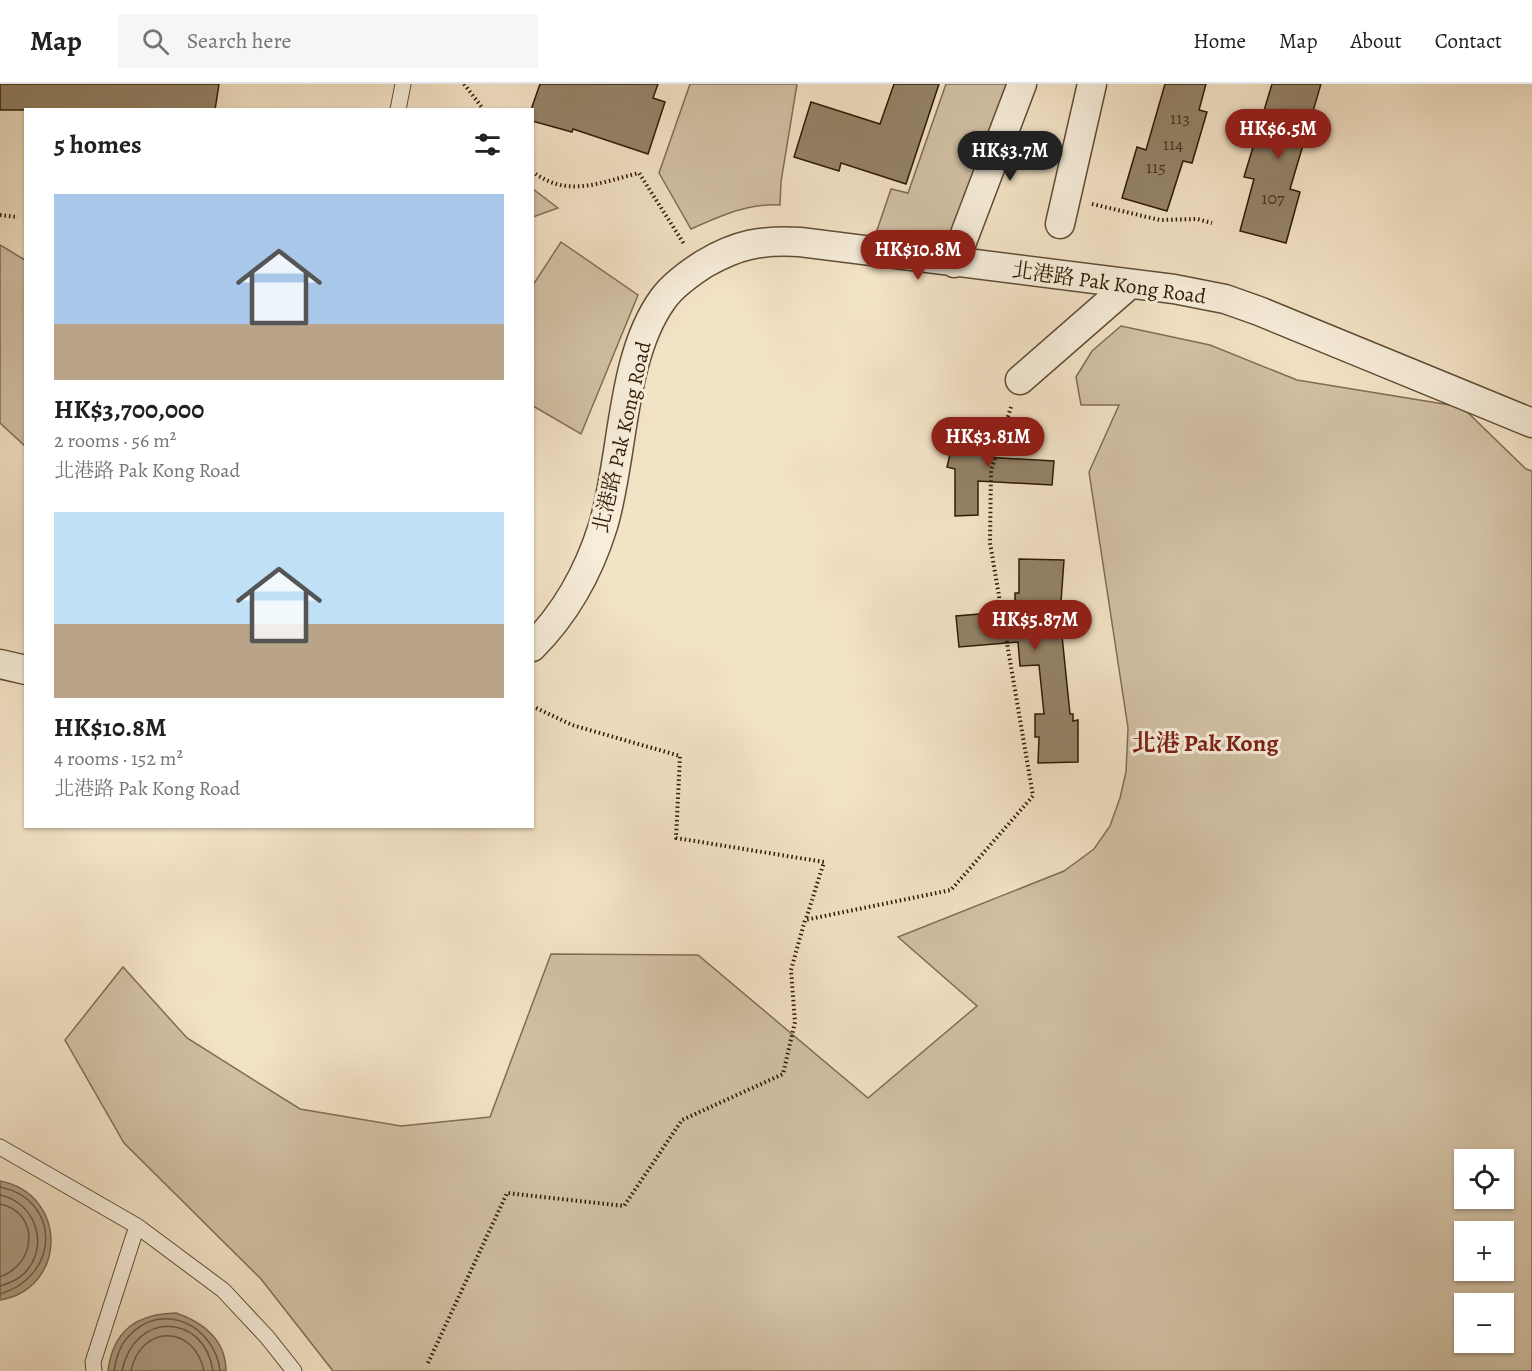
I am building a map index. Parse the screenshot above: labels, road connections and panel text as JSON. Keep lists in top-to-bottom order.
{
  "streets": {
    "street": ["北港路 Pak Kong Road"]
  },
  "districts": ["北港 Pak Kong"],
  "house_numbers": [
    "113",
    "114",
    "115",
    "107"
  ],
  "page": {
    "header": "Map",
    "search": "Search here",
    "nav": [
      "Home",
      "Map",
      "About",
      "Contact"
    ],
    "heading": "5 homes",
    "price": [
      "HK$6.5M",
      "HK$3.7M",
      "HK$10.8M",
      "HK$3.81M",
      "HK$5.87M"
    ],
    "list": [
      {
        "name": "HK$3,700,000",
        "note": "2 rooms · 56 m² · 北港路 Pak Kong Road"
      },
      {
        "name": "HK$10.8M",
        "note": "4 rooms · 152 m² · 北港路 Pak Kong Road"
      }
    ],
    "map_buttons": ["+", "−"]
  }
}
